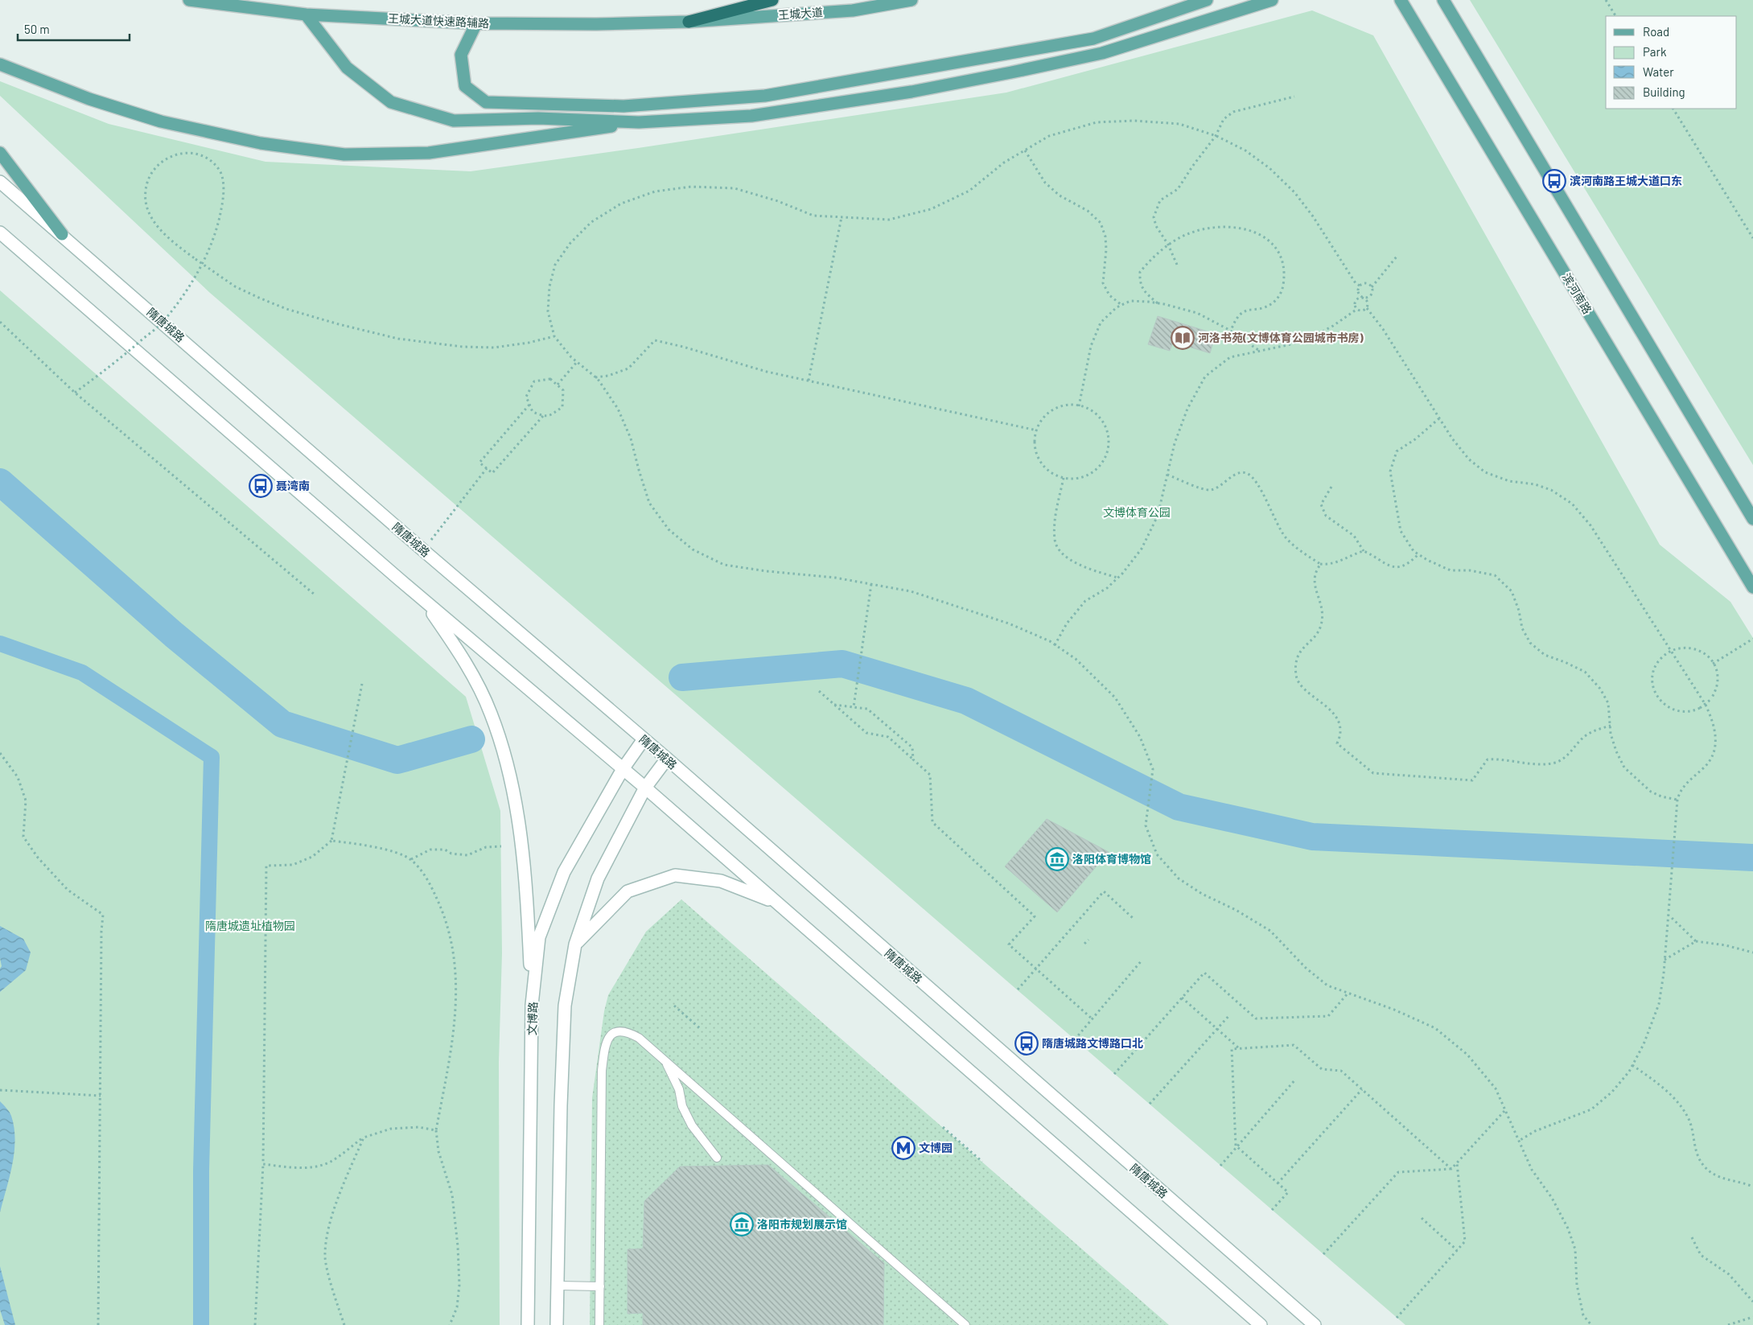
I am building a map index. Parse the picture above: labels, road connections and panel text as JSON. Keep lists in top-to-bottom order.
{
  "streets": {
    "main road": [
      "王城大道",
      "王城大道快速路辅路",
      "滨河南路",
      "隋唐城路",
      "文博路"
    ]
  },
  "crossings": [
    ["王城大道", "王城大道快速路辅路"],
    ["隋唐城路", "文博路"]
  ],
  "parks": ["文博体育公园", "隋唐城遗址植物园"],
  "places": {
    "bus stop": ["滨河南路王城大道口东", "聂湾南", "隋唐城路文博路口北"],
    "library": ["河洛书苑(文博体育公园城市书房)"],
    "museum": ["洛阳体育博物馆", "洛阳市规划展示馆"],
    "metro station": ["文博园"]
  },
  "legend": [
    "Road",
    "Park",
    "Water",
    "Building"
  ],
  "scale_bar": "50 m"
}
